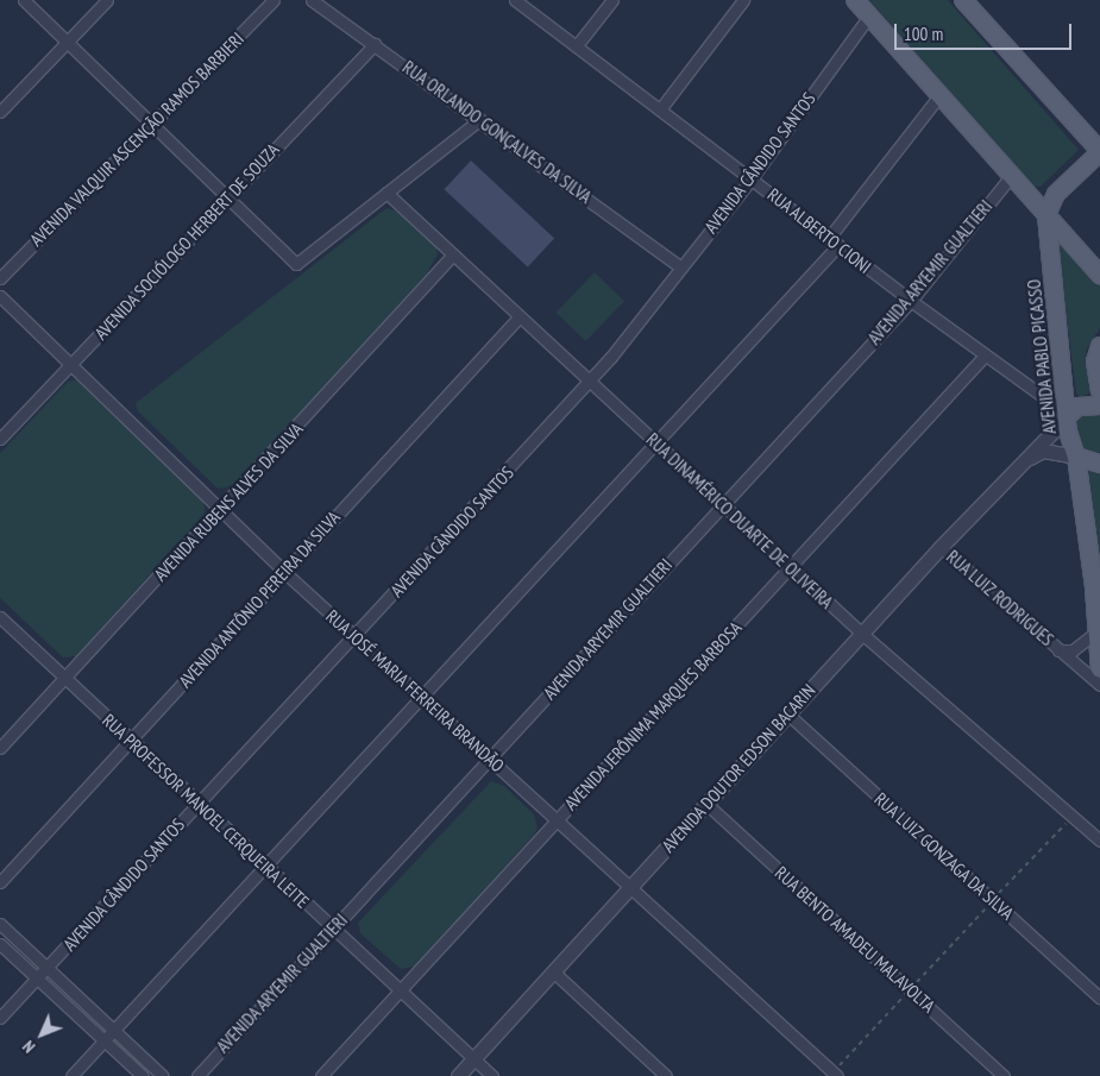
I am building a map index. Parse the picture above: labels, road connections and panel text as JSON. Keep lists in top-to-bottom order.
{
  "streets": {
    "main road": ["AVENIDA PABLO PICASSO"],
    "street": [
      "RUA ORLANDO GONÇALVES DA SILVA",
      "AVENIDA VALQUIR ASCENÇÃO RAMOS BARBIERI",
      "AVENIDA CÂNDIDO SANTOS",
      "RUA ALBERTO CIONI",
      "AVENIDA SOCIÓLOGO HERBERT DE SOUZA",
      "AVENIDA ARYEMIR GUALTIERI",
      "AVENIDA RUBENS ALVES DA SILVA",
      "RUA DINAMÉRICO DUARTE DE OLIVEIRA",
      "RUA LUIZ RODRIGUES",
      "AVENIDA ANTÔNIO PEREIRA DA SILVA",
      "RUA JOSÉ MARIA FERREIRA BRANDÃO",
      "AVENIDA JERÔNIMA MARQUES BARBOSA",
      "AVENIDA DOUTOR EDSON BACARIN",
      "RUA PROFESSOR MANOEL CERQUEIRA LEITE",
      "RUA LUIZ GONZAGA DA SILVA",
      "RUA BENTO AMADEU MALAVOLTA"
    ]
  },
  "crossings": [
    ["RUA ORLANDO GONÇALVES DA SILVA", "AVENIDA CÂNDIDO SANTOS"],
    ["RUA ORLANDO GONÇALVES DA SILVA", "AVENIDA SOCIÓLOGO HERBERT DE SOUZA"],
    ["AVENIDA CÂNDIDO SANTOS", "RUA ALBERTO CIONI"],
    ["AVENIDA CÂNDIDO SANTOS", "RUA DINAMÉRICO DUARTE DE OLIVEIRA"],
    ["AVENIDA CÂNDIDO SANTOS", "RUA JOSÉ MARIA FERREIRA BRANDÃO"],
    ["AVENIDA CÂNDIDO SANTOS", "RUA PROFESSOR MANOEL CERQUEIRA LEITE"],
    ["RUA ALBERTO CIONI", "AVENIDA ARYEMIR GUALTIERI"],
    ["RUA ALBERTO CIONI", "AVENIDA PABLO PICASSO"],
    ["RUA ALBERTO CIONI", "AVENIDA JERÔNIMA MARQUES BARBOSA"],
    ["RUA ALBERTO CIONI", "AVENIDA DOUTOR EDSON BACARIN"],
    ["AVENIDA SOCIÓLOGO HERBERT DE SOUZA", "RUA JOSÉ MARIA FERREIRA BRANDÃO"],
    ["AVENIDA ARYEMIR GUALTIERI", "RUA DINAMÉRICO DUARTE DE OLIVEIRA"],
    ["AVENIDA ARYEMIR GUALTIERI", "RUA JOSÉ MARIA FERREIRA BRANDÃO"],
    ["AVENIDA ARYEMIR GUALTIERI", "RUA PROFESSOR MANOEL CERQUEIRA LEITE"],
    ["AVENIDA PABLO PICASSO", "RUA LUIZ RODRIGUES"],
    ["AVENIDA PABLO PICASSO", "AVENIDA DOUTOR EDSON BACARIN"],
    ["AVENIDA RUBENS ALVES DA SILVA", "RUA DINAMÉRICO DUARTE DE OLIVEIRA"],
    ["AVENIDA RUBENS ALVES DA SILVA", "RUA JOSÉ MARIA FERREIRA BRANDÃO"],
    ["AVENIDA RUBENS ALVES DA SILVA", "RUA PROFESSOR MANOEL CERQUEIRA LEITE"],
    ["RUA DINAMÉRICO DUARTE DE OLIVEIRA", "AVENIDA ANTÔNIO PEREIRA DA SILVA"],
    ["RUA DINAMÉRICO DUARTE DE OLIVEIRA", "AVENIDA JERÔNIMA MARQUES BARBOSA"],
    ["RUA DINAMÉRICO DUARTE DE OLIVEIRA", "AVENIDA DOUTOR EDSON BACARIN"],
    ["RUA LUIZ RODRIGUES", "AVENIDA DOUTOR EDSON BACARIN"],
    ["AVENIDA ANTÔNIO PEREIRA DA SILVA", "RUA JOSÉ MARIA FERREIRA BRANDÃO"],
    ["AVENIDA ANTÔNIO PEREIRA DA SILVA", "RUA PROFESSOR MANOEL CERQUEIRA LEITE"],
    ["RUA JOSÉ MARIA FERREIRA BRANDÃO", "AVENIDA JERÔNIMA MARQUES BARBOSA"],
    ["RUA JOSÉ MARIA FERREIRA BRANDÃO", "AVENIDA DOUTOR EDSON BACARIN"],
    ["AVENIDA JERÔNIMA MARQUES BARBOSA", "RUA PROFESSOR MANOEL CERQUEIRA LEITE"],
    ["AVENIDA DOUTOR EDSON BACARIN", "RUA PROFESSOR MANOEL CERQUEIRA LEITE"],
    ["AVENIDA DOUTOR EDSON BACARIN", "RUA LUIZ GONZAGA DA SILVA"],
    ["AVENIDA DOUTOR EDSON BACARIN", "RUA BENTO AMADEU MALAVOLTA"]
  ],
  "scale_bar": "100 m",
  "north": "bottom left"
}
